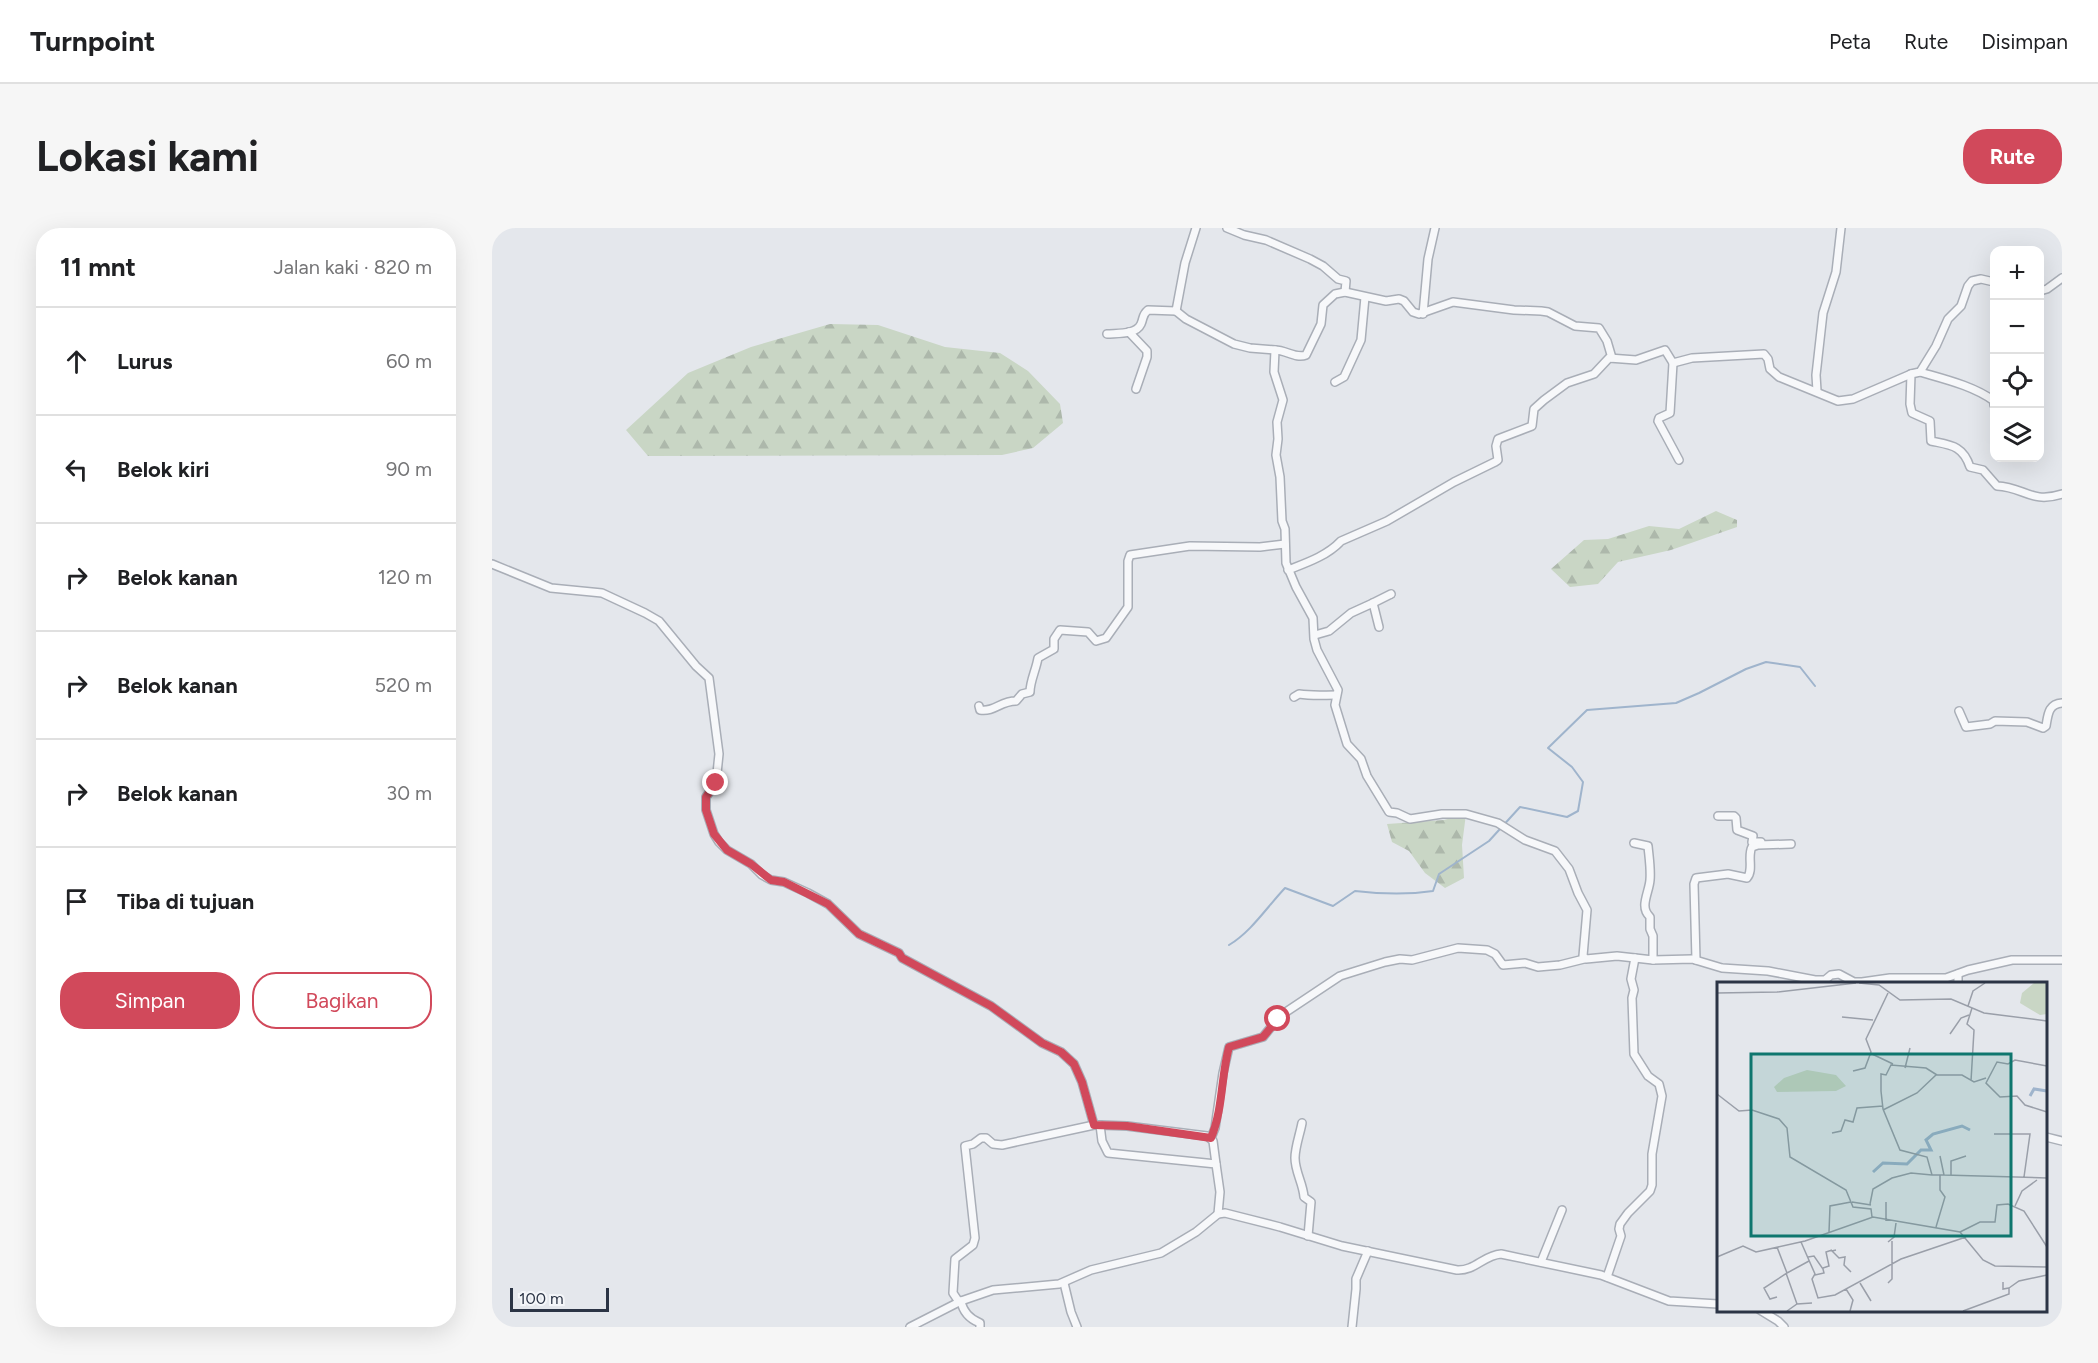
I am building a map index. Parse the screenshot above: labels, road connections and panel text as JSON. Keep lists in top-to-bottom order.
{
  "scale_bar": "100 m",
  "page": {
    "header": "Turnpoint",
    "nav": ["Peta", "Rute", "Disimpan"],
    "buttons": [
      "Rute",
      ["Simpan", "Bagikan"]
    ],
    "title": "Lokasi kami",
    "heading": ["11 mnt", "Jalan kaki · 820 m"],
    "map_buttons": ["+", "−"],
    "list": [
      ["Lurus", "60 m"],
      ["Belok kiri", "90 m"],
      ["Belok kanan", "120 m"],
      ["Belok kanan", "520 m"],
      ["Belok kanan", "30 m"],
      "Tiba di tujuan"
    ],
    "scale": "100 m"
  }
}
